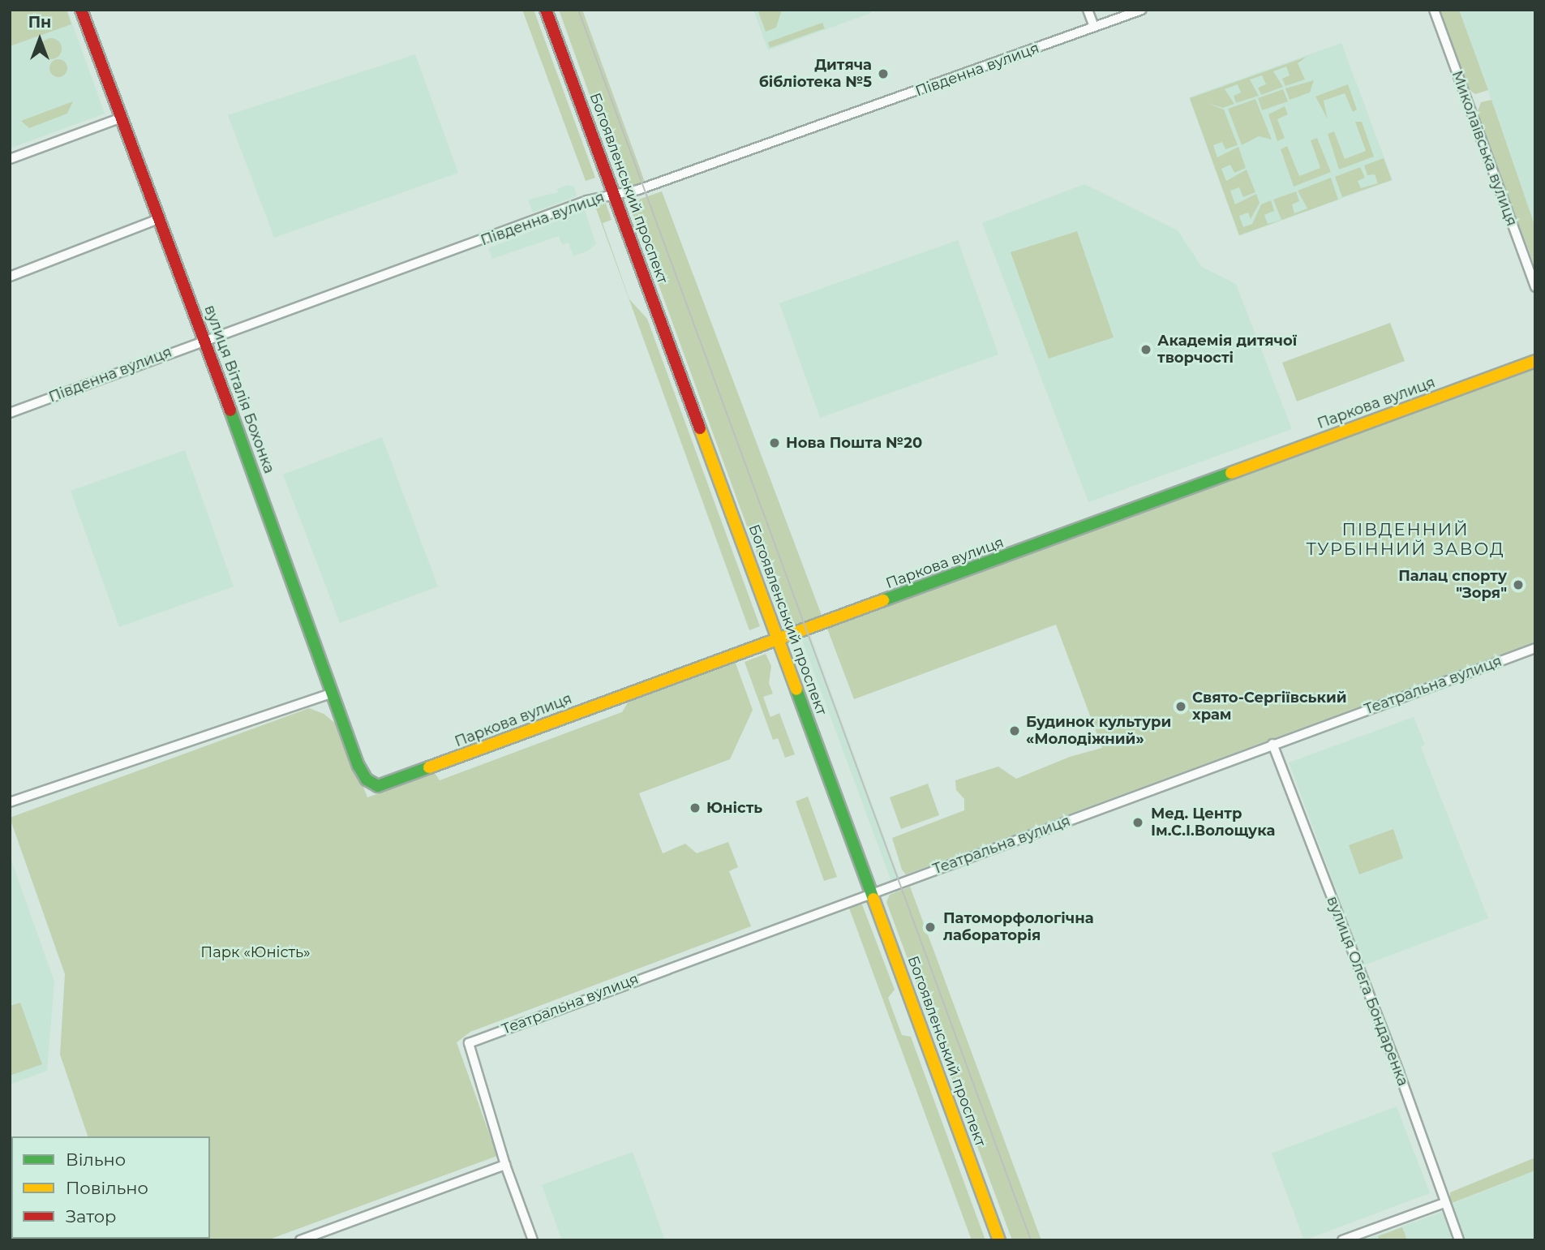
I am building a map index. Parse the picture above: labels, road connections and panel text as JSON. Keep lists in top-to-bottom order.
{
  "streets": {
    "street": [
      "Південна вулиця",
      "Миколаївська вулиця",
      "Богоявленський проспект",
      "вулиця Віталія Бохонка",
      "Паркова вулиця",
      "Театральна вулиця",
      "вулиця Олега Бондаренка"
    ]
  },
  "crossings": [
    ["Південна вулиця", "Богоявленський проспект"],
    ["Південна вулиця", "вулиця Віталія Бохонка"],
    ["Богоявленський проспект", "Паркова вулиця"],
    ["Богоявленський проспект", "Театральна вулиця"],
    ["вулиця Віталія Бохонка", "Паркова вулиця"],
    ["Театральна вулиця", "вулиця Олега Бондаренка"]
  ],
  "districts": ["ПІВДЕННИЙ ТУРБІННИЙ ЗАВОД"],
  "parks": ["Парк «Юність»"],
  "places": [
    "Дитяча бібліотека №5",
    "Академія дитячої творчості",
    "Нова Пошта №20",
    "Палац спорту \"Зоря\"",
    "Свято-Сергіївський храм",
    "Будинок культури «Молодіжний»",
    "Юність",
    "Мед. Центр Ім.С.І.Волощука",
    "Патоморфологічна лабораторія"
  ],
  "legend": ["Вільно", "Повільно", "Затор"],
  "north": "top"
}
